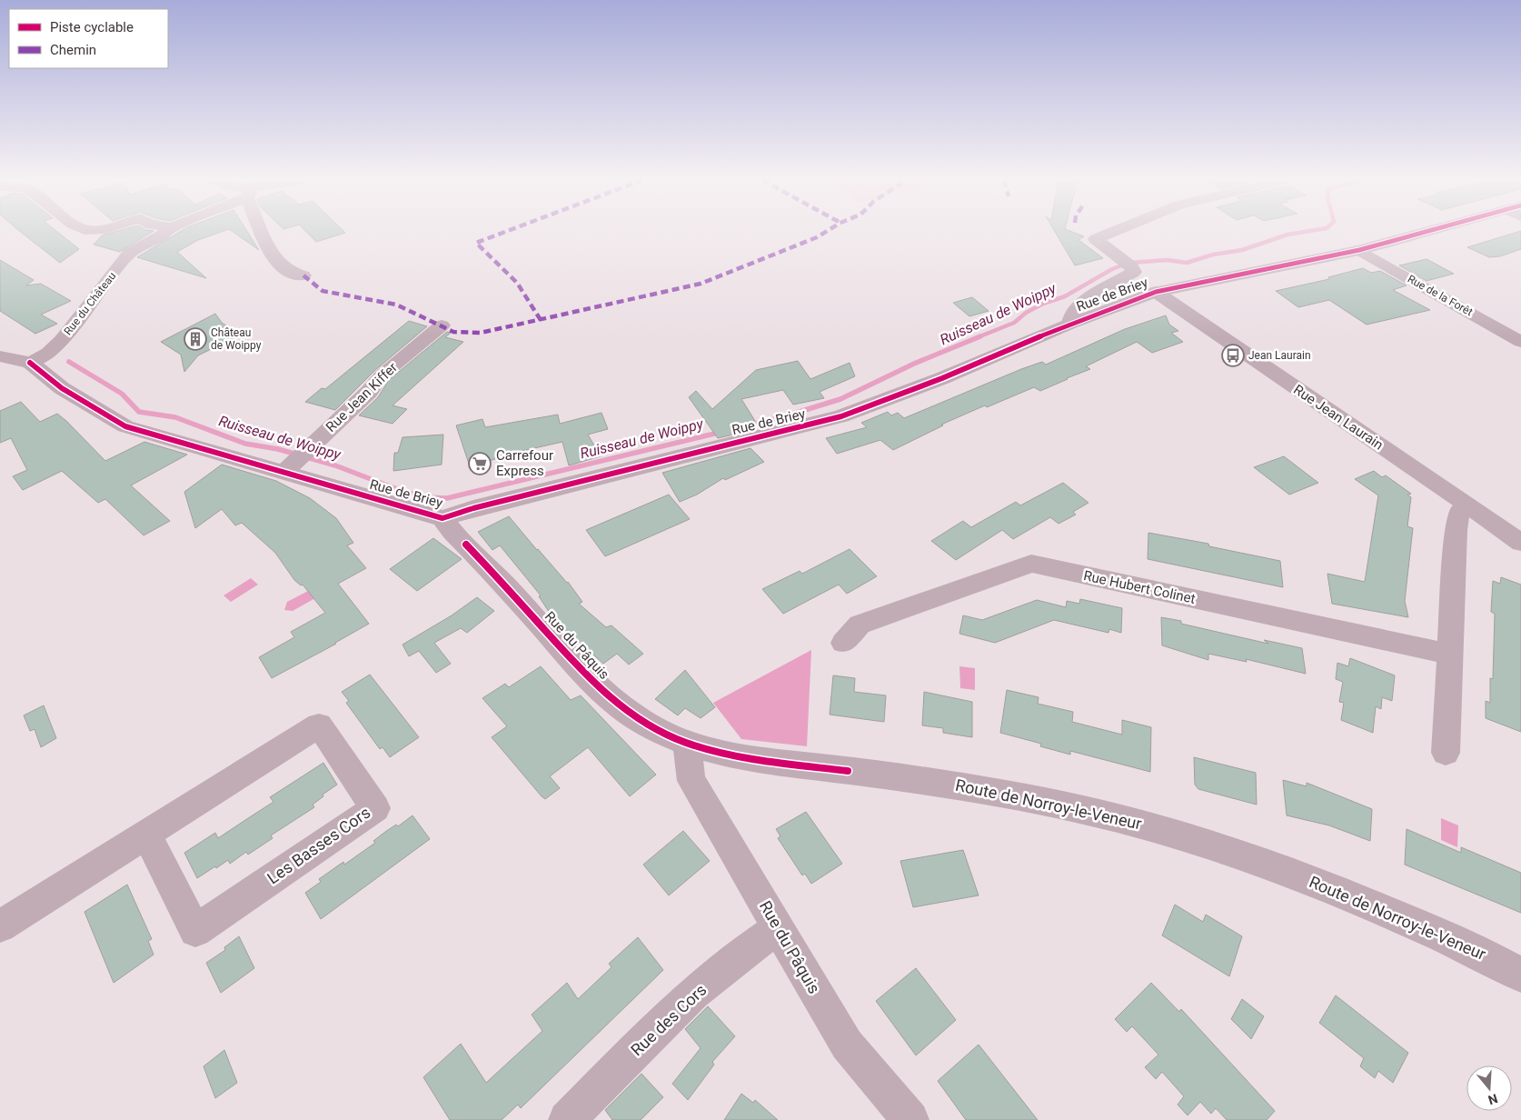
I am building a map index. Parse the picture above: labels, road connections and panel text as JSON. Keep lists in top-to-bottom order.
{
  "streets": {
    "street": [
      "Rue de Briey",
      "Rue de la Forêt",
      "Rue du Château",
      "Rue Jean Kiffer",
      "Rue Jean Laurain",
      "Rue Hubert Colinet",
      "Rue du Pâquis",
      "Route de Norroy-le-Veneur",
      "Les Basses Cors",
      "Rue des Cors"
    ]
  },
  "crossings": [
    ["Rue de Briey", "Rue de la Forêt"],
    ["Rue de Briey", "Rue du Château"],
    ["Rue de Briey", "Rue Jean Kiffer"],
    ["Rue de Briey", "Rue Jean Laurain"],
    ["Rue de Briey", "Rue du Pâquis"],
    ["Rue du Pâquis", "Route de Norroy-le-Veneur"],
    ["Rue du Pâquis", "Rue des Cors"]
  ],
  "water": ["Ruisseau de Woippy"],
  "places": {
    "building": ["Château de Woippy"],
    "bus stop": ["Jean Laurain"],
    "supermarket": ["Carrefour Express"]
  },
  "legend": ["Piste cyclable", "Chemin"],
  "north": "bottom"
}
